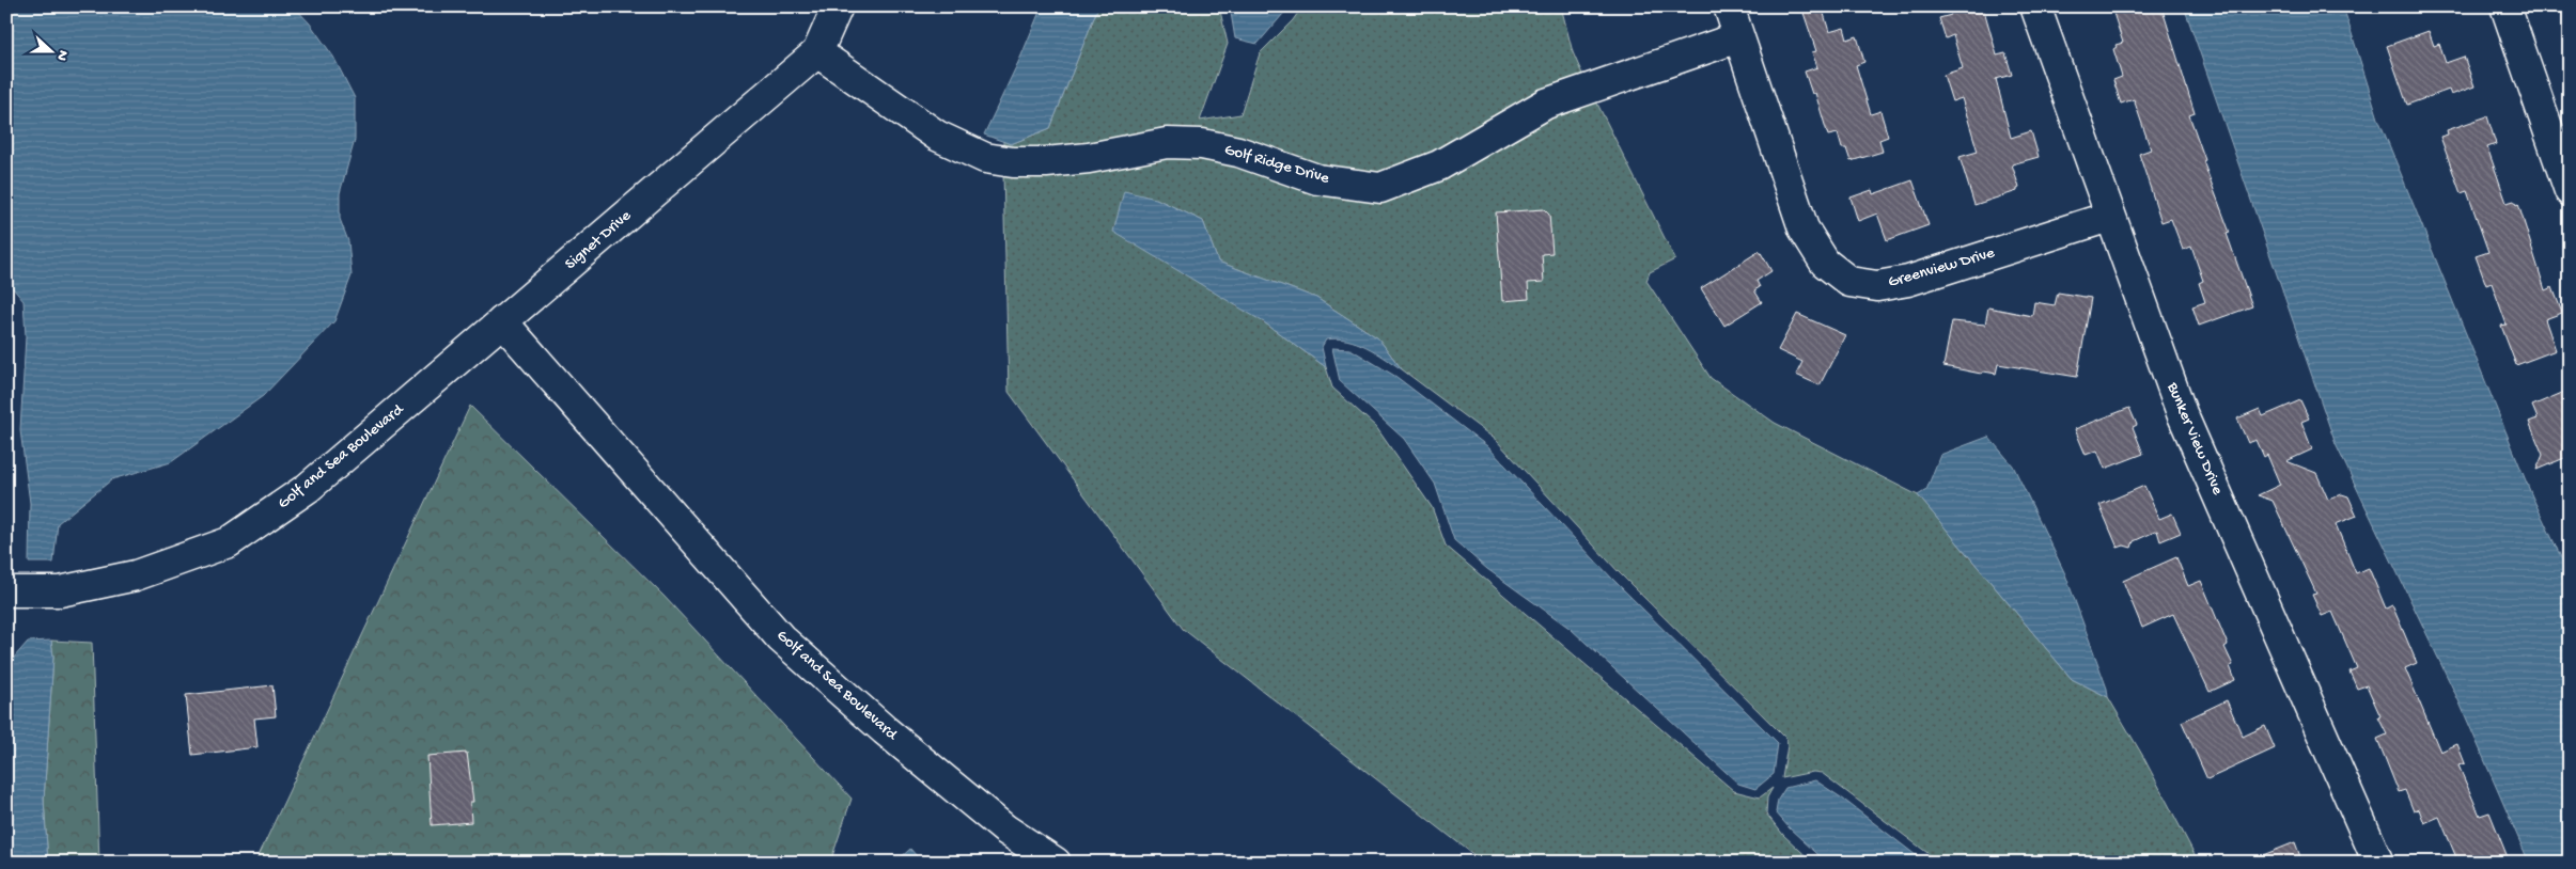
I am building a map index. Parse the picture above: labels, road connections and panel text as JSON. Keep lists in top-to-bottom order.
{
  "streets": {
    "street": [
      "Golf Ridge Drive",
      "Signet Drive",
      "Greenview Drive",
      "Bunker View Drive",
      "Golf and Sea Boulevard"
    ]
  },
  "crossings": [
    ["Golf Ridge Drive", "Signet Drive"],
    ["Golf Ridge Drive", "Greenview Drive"],
    ["Signet Drive", "Golf and Sea Boulevard"],
    ["Greenview Drive", "Bunker View Drive"]
  ],
  "north": "right"
}
